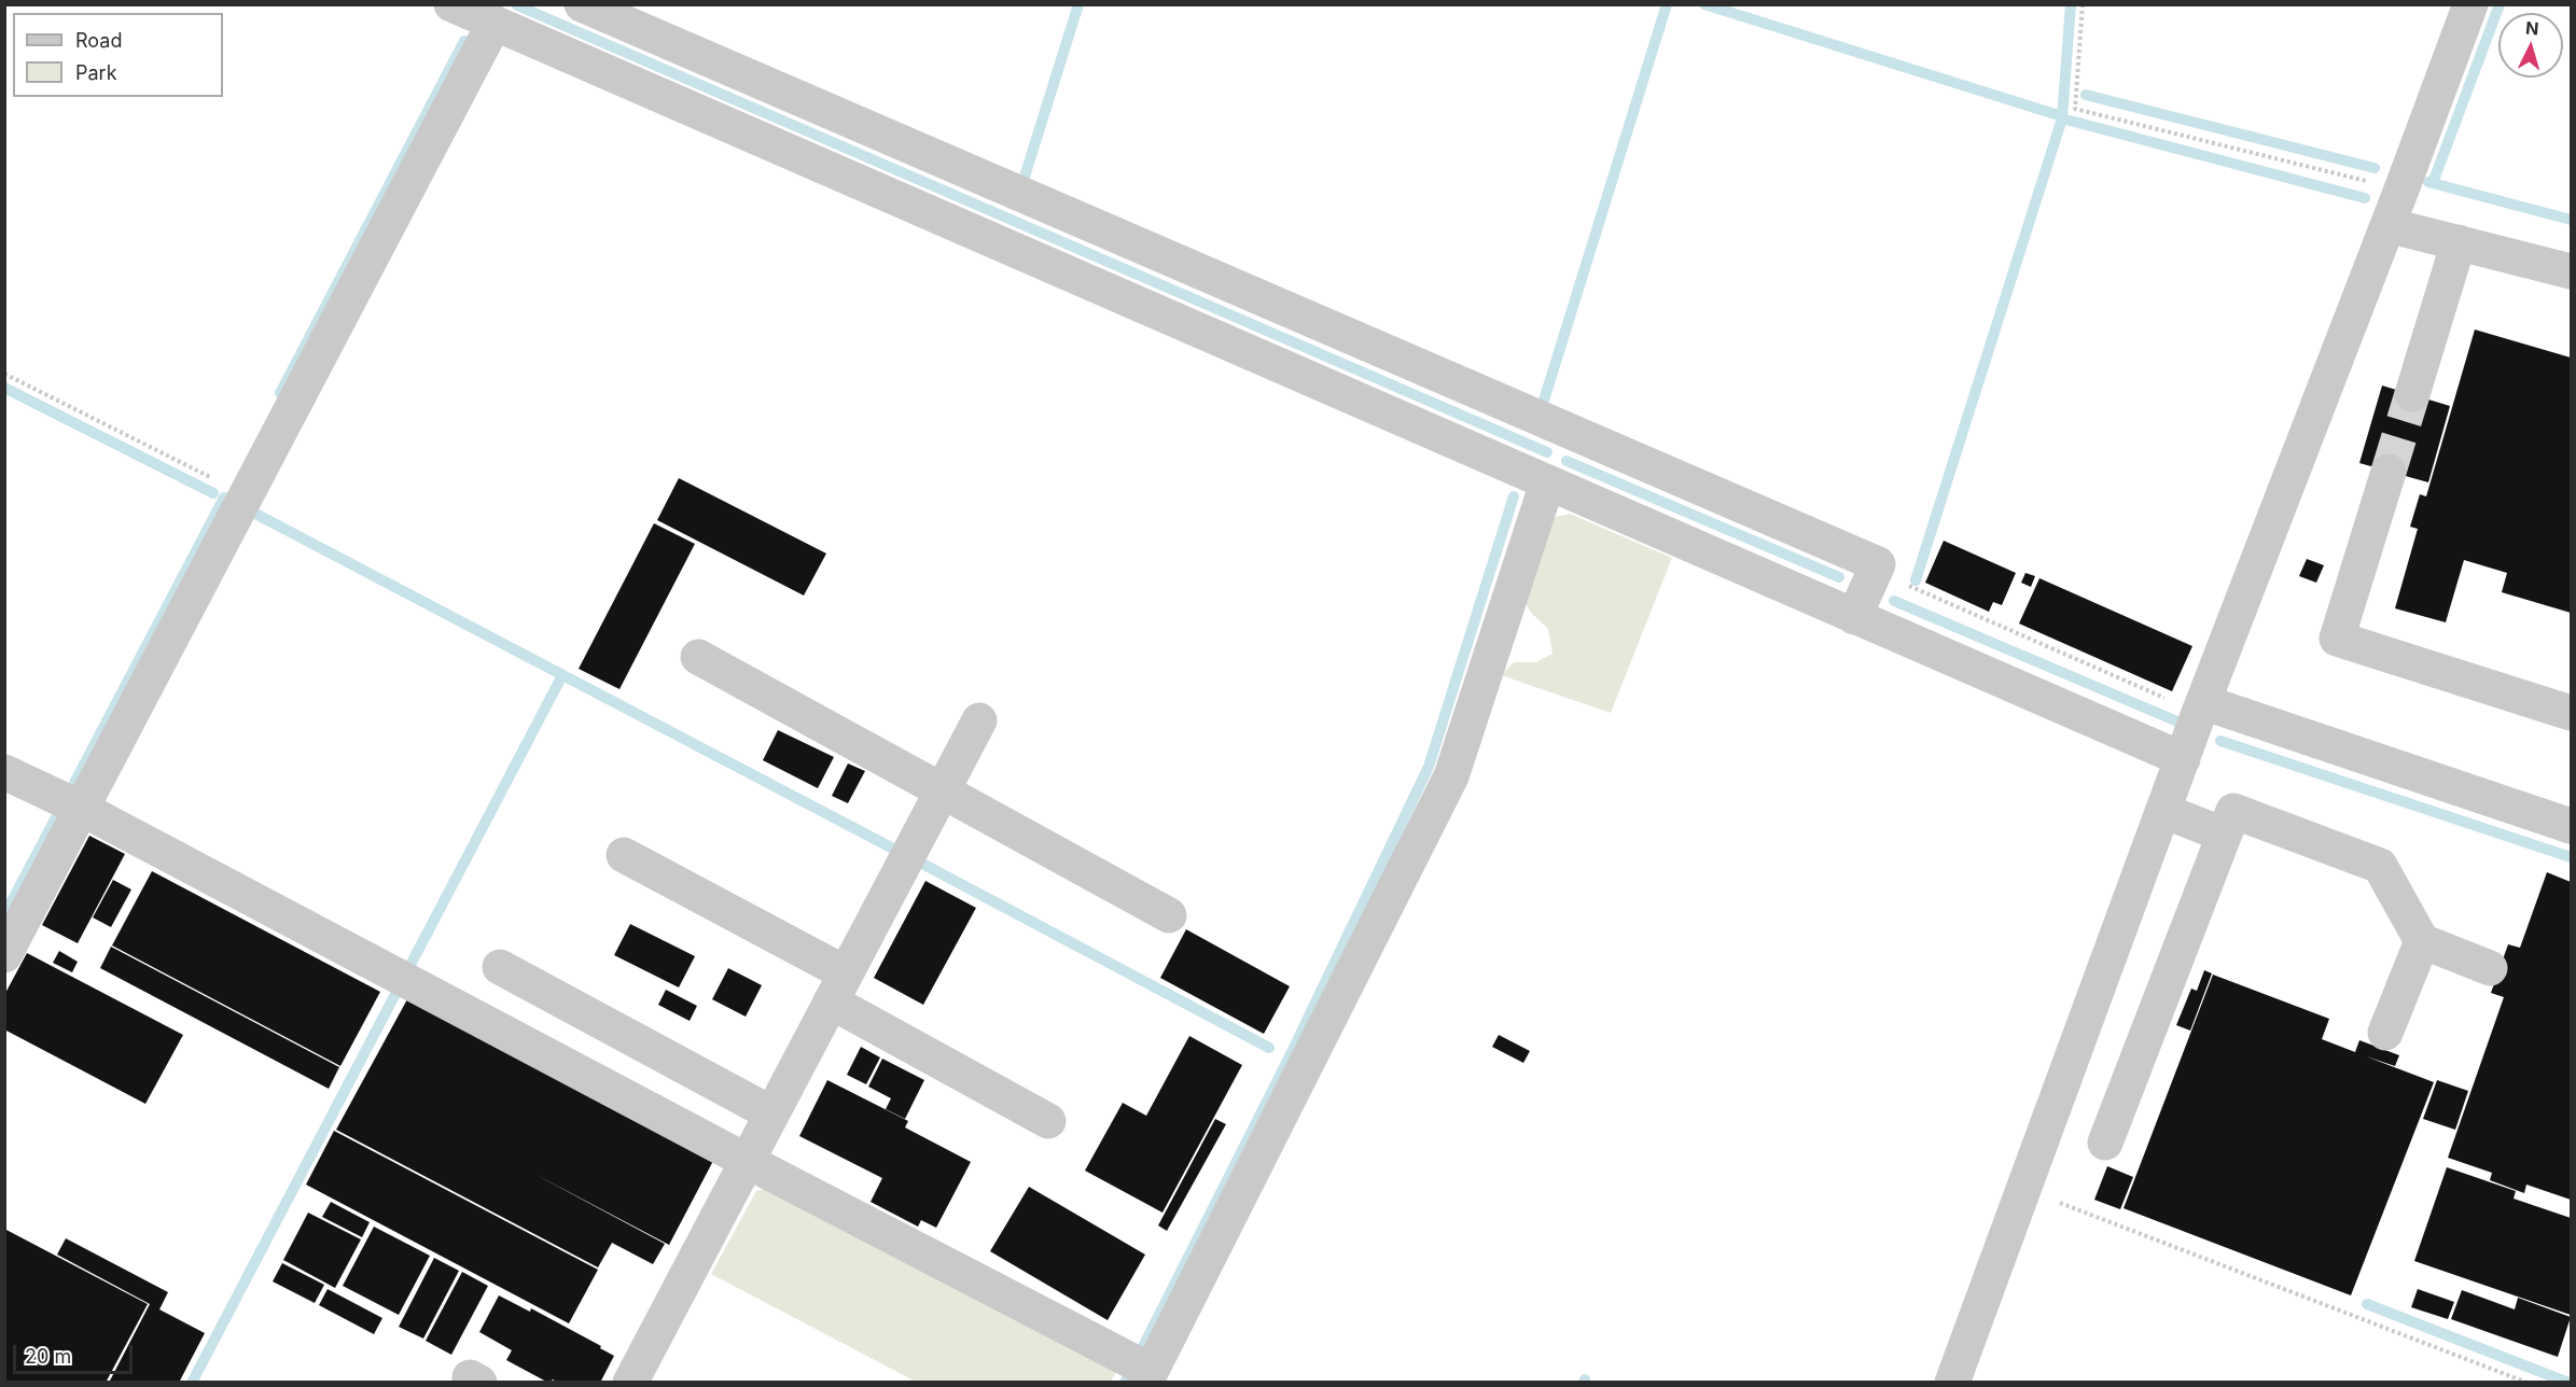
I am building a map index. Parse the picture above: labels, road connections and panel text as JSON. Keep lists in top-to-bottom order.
{
  "legend": ["Road", "Park"],
  "scale_bar": "20 m",
  "north": "top"
}
